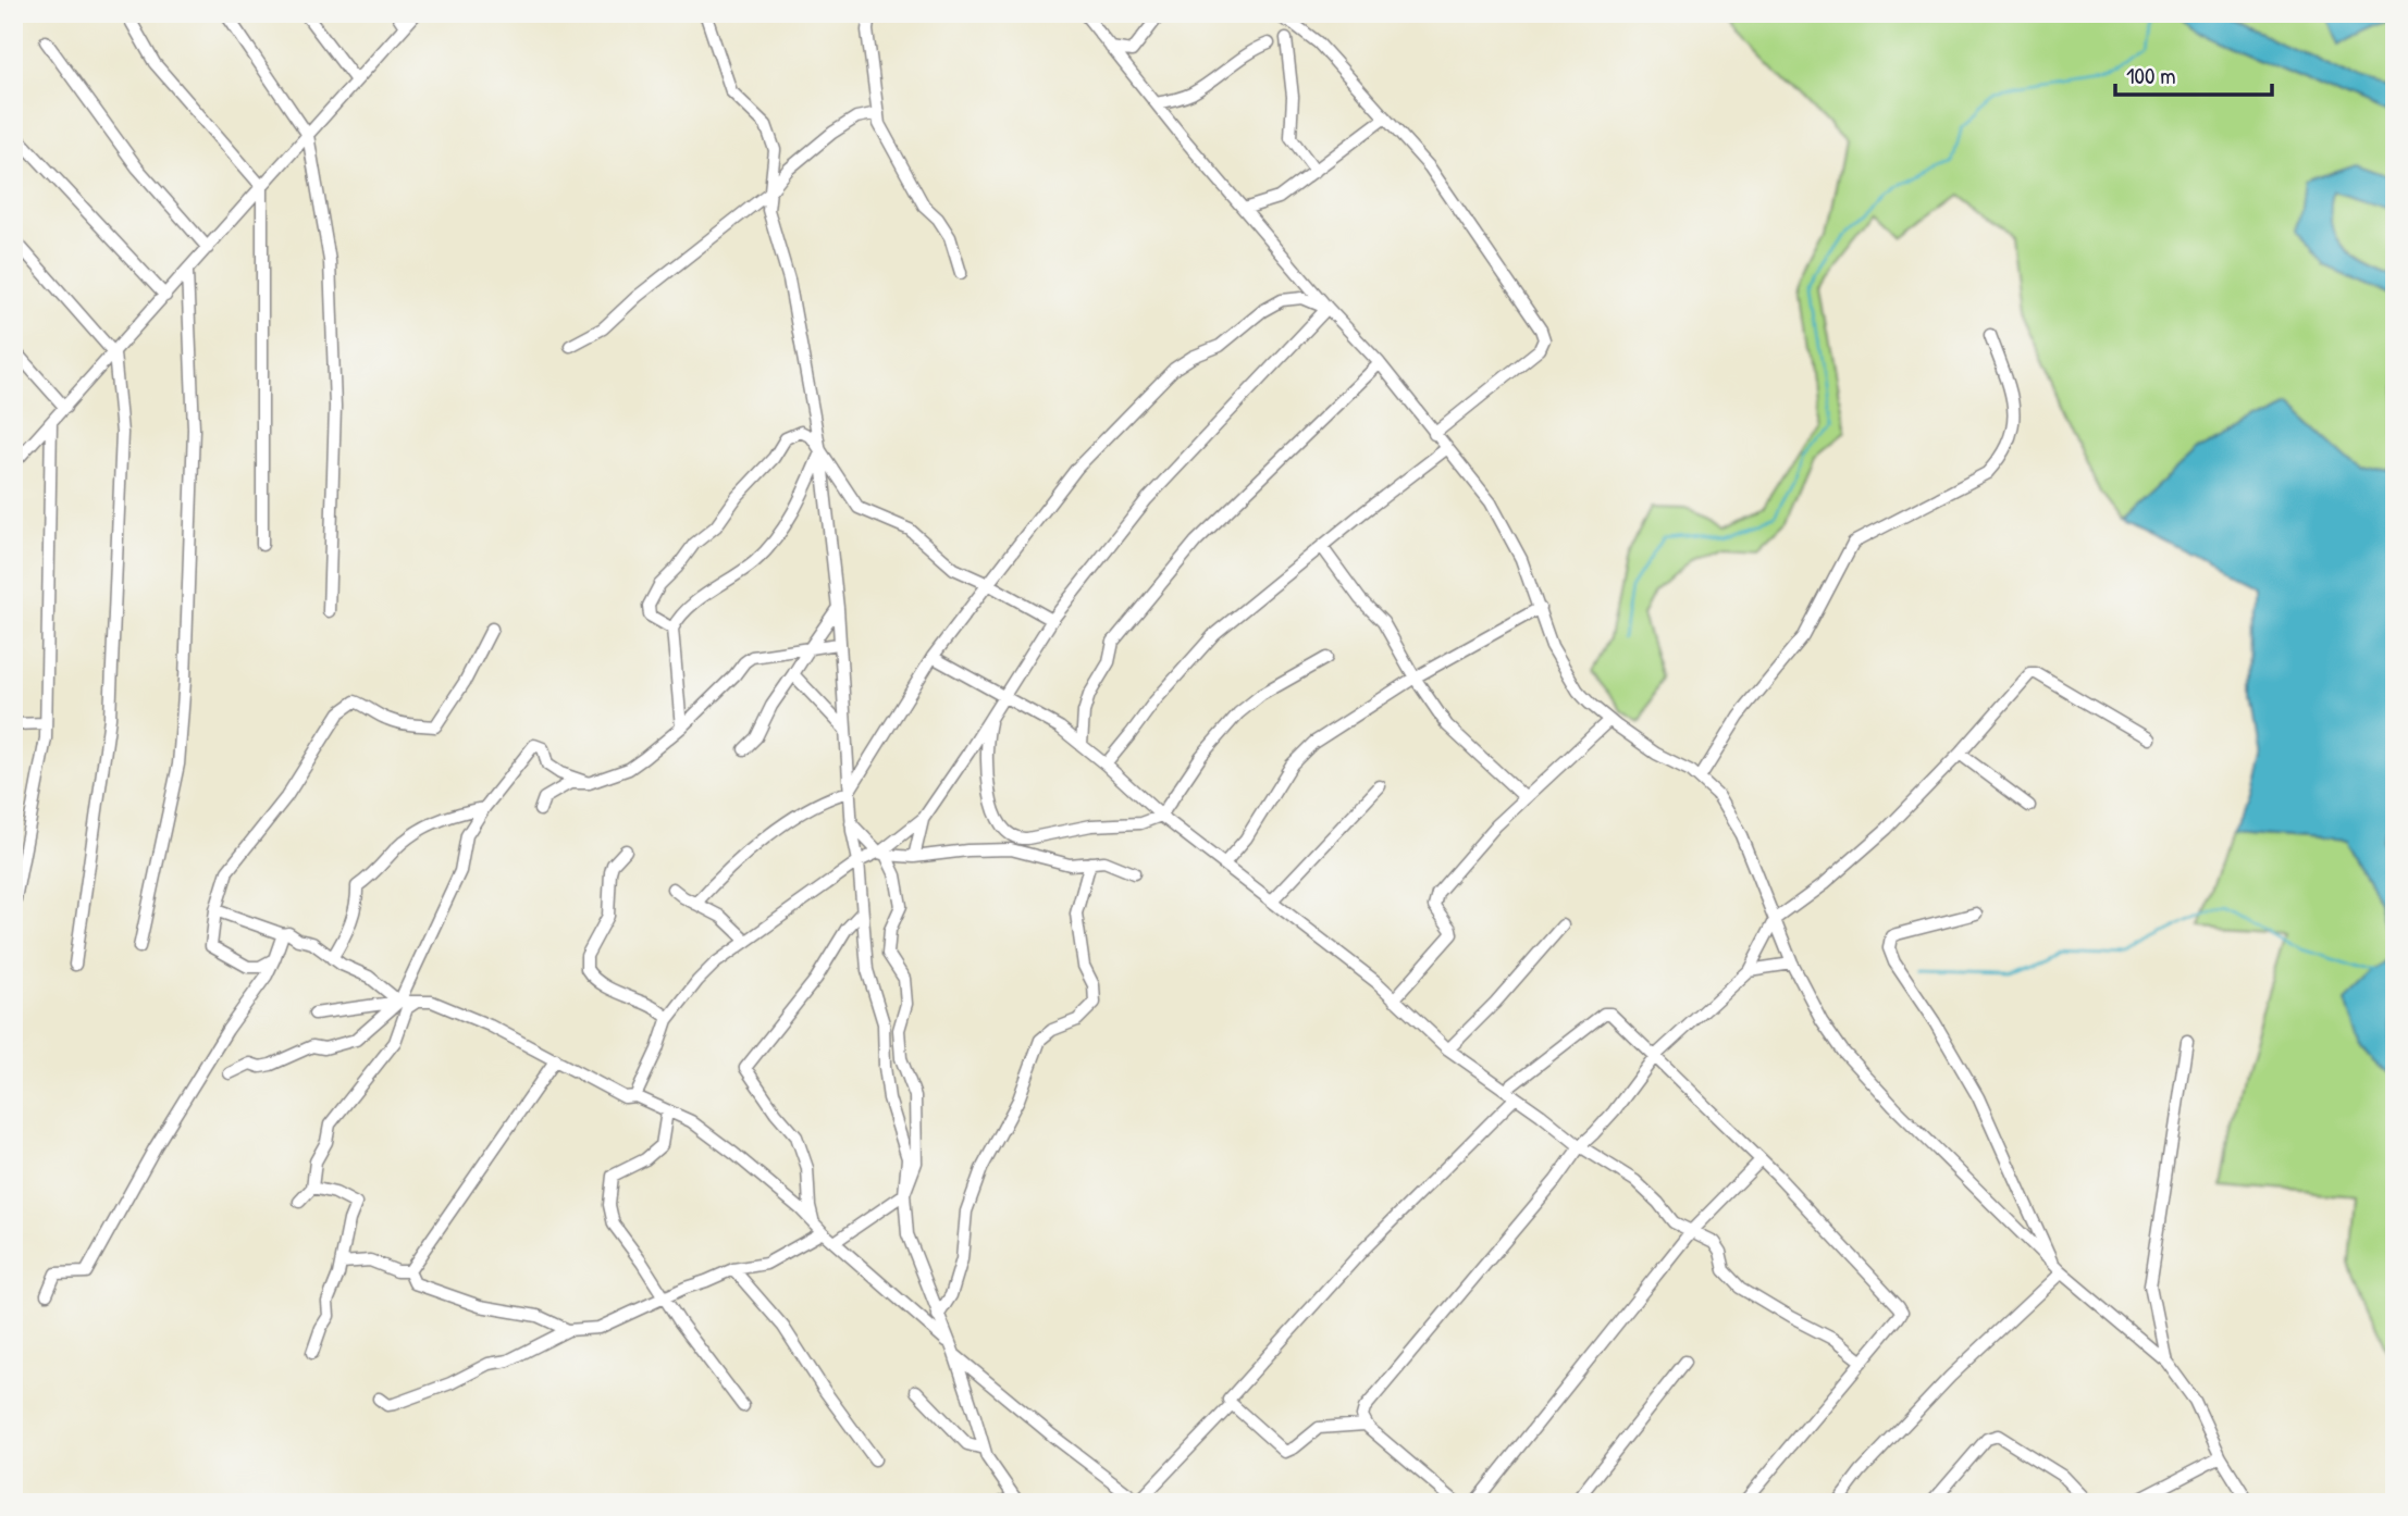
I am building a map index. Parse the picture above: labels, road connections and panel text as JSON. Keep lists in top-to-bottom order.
{
  "scale_bar": "100 m"
}
